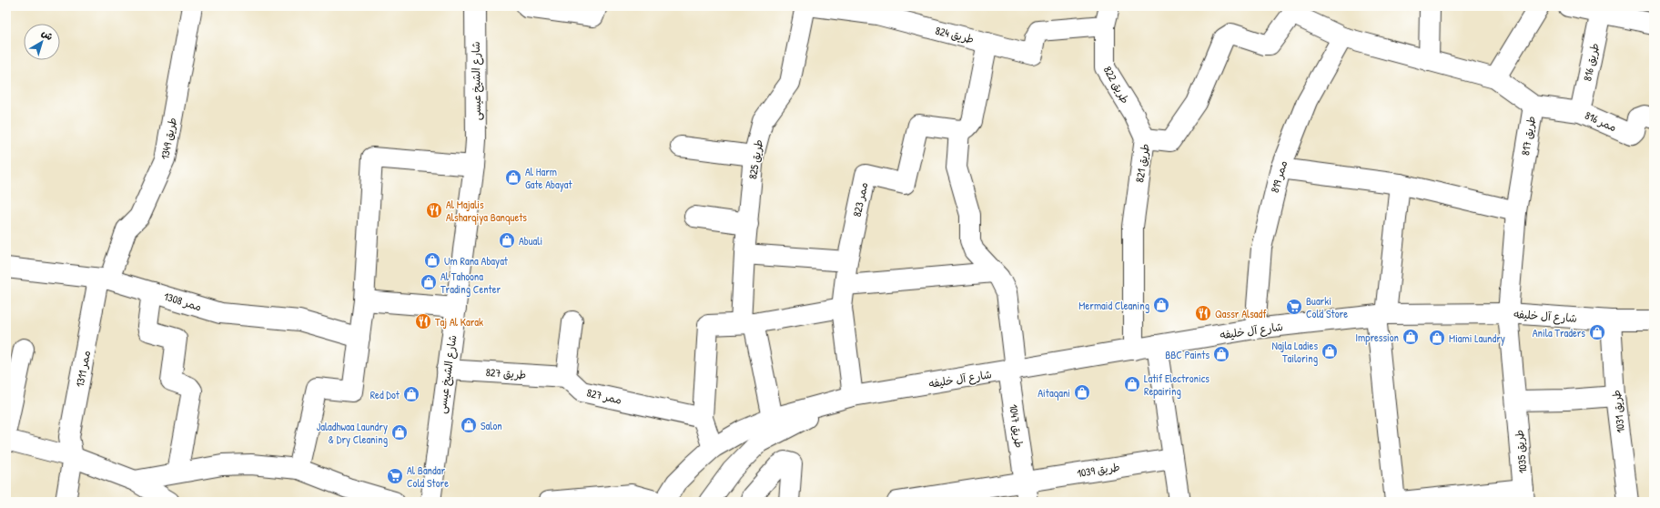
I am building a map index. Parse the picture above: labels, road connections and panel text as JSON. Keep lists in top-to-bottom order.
{
  "streets": {
    "street": [
      "طريق 824",
      "طريق 816",
      "شارع الشيخ عيسى",
      "طريق 822",
      "ممر 816",
      "طريق 817",
      "طريق 1349",
      "طريق 825",
      "طريق 821",
      "ممر 819",
      "ممر 823",
      "ممر 1308",
      "شارع آل خليفه",
      "ممر 1311",
      "طريق 827",
      "ممر 827",
      "طريق 1031",
      "طريق 1047",
      "طريق 1035",
      "طريق 1039"
    ]
  },
  "crossings": [
    ["طريق 824", "طريق 822"],
    ["طريق 816", "ممر 816"],
    ["شارع الشيخ عيسى", "طريق 827"],
    ["طريق 822", "طريق 821"],
    ["ممر 816", "طريق 817"],
    ["طريق 817", "شارع آل خليفه"],
    ["طريق 817", "طريق 1035"],
    ["طريق 1349", "ممر 1308"],
    ["طريق 1349", "ممر 1311"],
    ["طريق 825", "شارع آل خليفه"],
    ["طريق 821", "شارع آل خليفه"],
    ["ممر 819", "شارع آل خليفه"],
    ["ممر 823", "شارع آل خليفه"],
    ["ممر 823", "طريق 1047"],
    ["ممر 1308", "ممر 1311"],
    ["شارع آل خليفه", "طريق 1031"],
    ["شارع آل خليفه", "طريق 1047"],
    ["شارع آل خليفه", "طريق 1035"],
    ["طريق 827", "ممر 827"],
    ["طريق 1047", "طريق 1039"]
  ],
  "places": {
    "shop": [
      "Al Harm Gate Abayat",
      "Abuali",
      "Um Rana Abayat",
      "Al Tahoona Trading Center",
      "Mermaid Cleaning",
      "Anila Traders",
      "Impression",
      "Miami Laundry",
      "Najla Ladies Tailoring",
      "BBC Paints",
      "Latif Electronics Repairing",
      "Aitaqani",
      "Red Dot",
      "Salon",
      "Jaladhwaa Laundry & Dry Cleaning"
    ],
    "restaurant": ["Al Majalis Alsharqiya Banquets", "Qassr Alsadf", "Taj Al Karak"],
    "supermarket": ["Buarki Cold Store", "Al Bandar Cold Store"]
  },
  "north": "top right"
}
